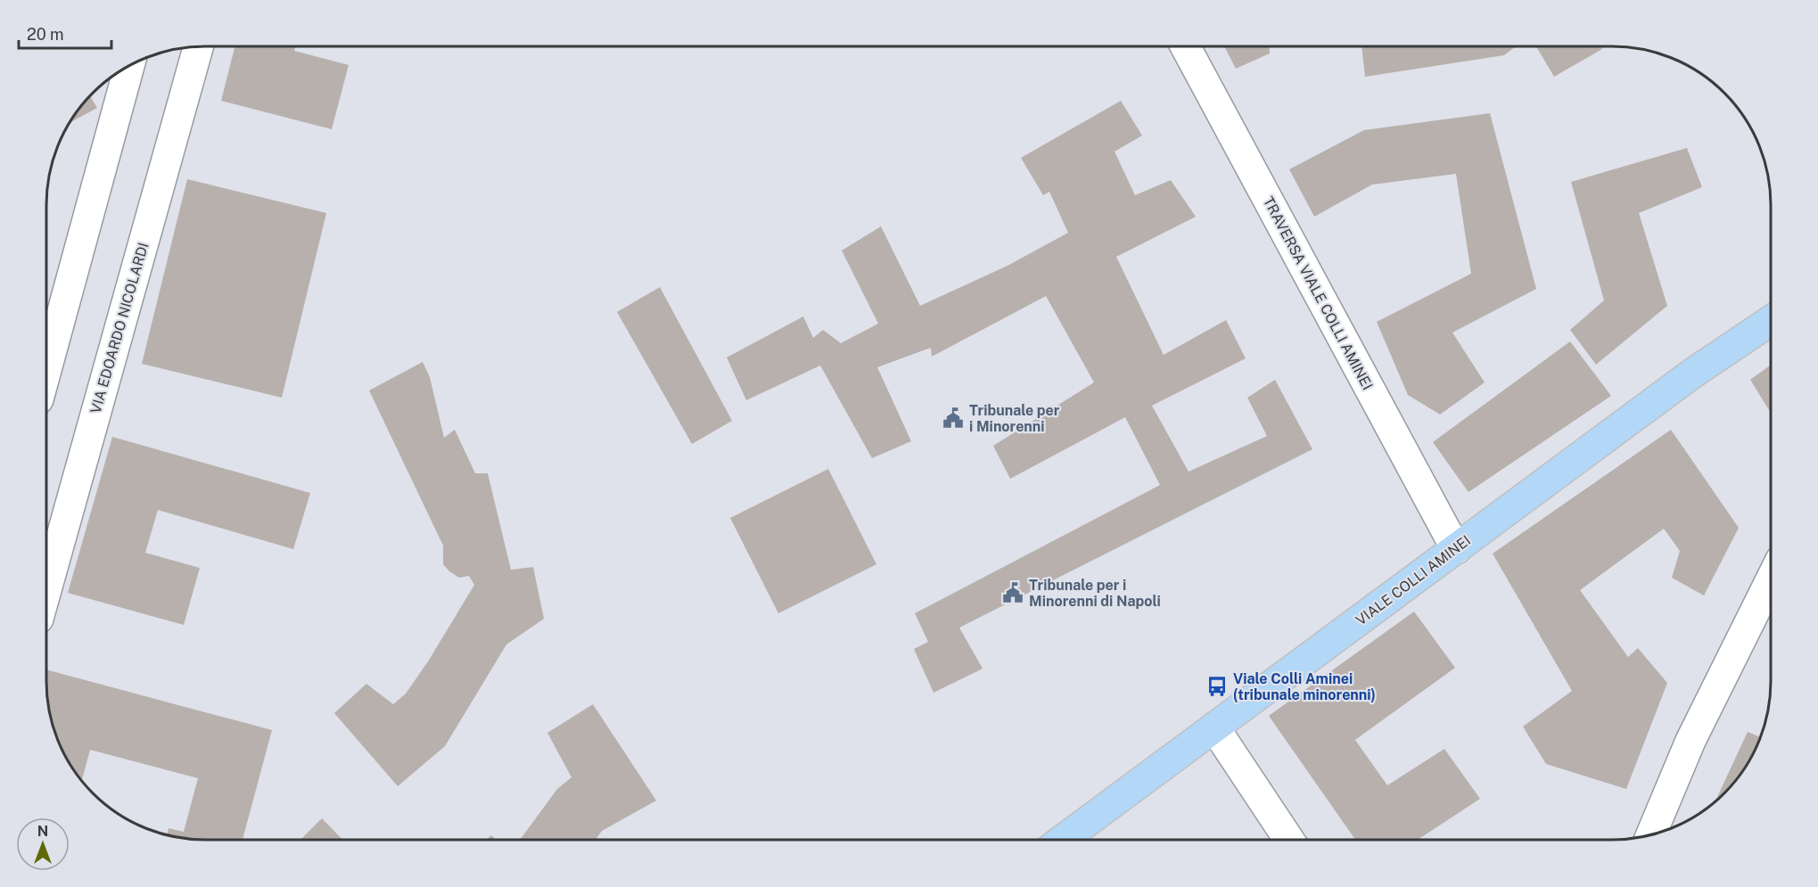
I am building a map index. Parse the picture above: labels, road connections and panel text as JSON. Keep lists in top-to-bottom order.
{
  "streets": {
    "main road": ["VIALE COLLI AMINEI"],
    "street": ["TRAVERSA VIALE COLLI AMINEI", "VIA EDOARDO NICOLARDI"]
  },
  "crossings": [
    ["TRAVERSA VIALE COLLI AMINEI", "VIALE COLLI AMINEI"]
  ],
  "places": {
    "public building": ["Tribunale per i Minorenni", "Tribunale per i Minorenni di Napoli"],
    "bus stop": ["Viale Colli Aminei (tribunale minorenni)"]
  },
  "scale_bar": "20 m",
  "north": "top"
}
